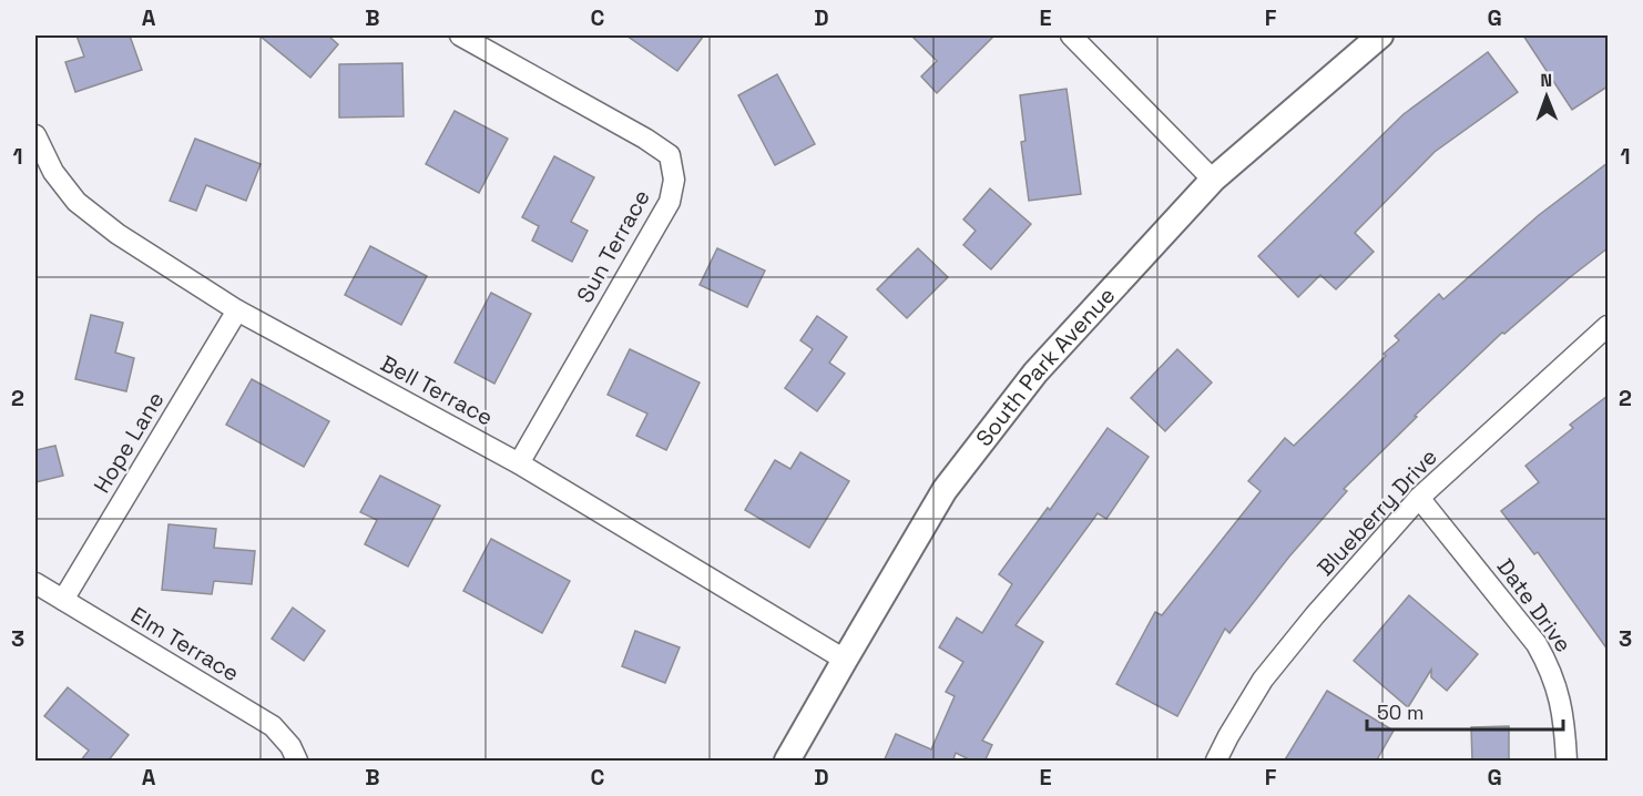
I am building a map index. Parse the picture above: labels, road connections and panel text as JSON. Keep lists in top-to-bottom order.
{
  "streets": {
    "street": [
      "Sun Terrace",
      "South Park Avenue",
      "Bell Terrace",
      "Hope Lane",
      "Blueberry Drive",
      "Date Drive",
      "Elm Terrace"
    ]
  },
  "crossings": [
    ["Sun Terrace", "Bell Terrace"],
    ["South Park Avenue", "Bell Terrace"],
    ["Bell Terrace", "Hope Lane"],
    ["Hope Lane", "Elm Terrace"],
    ["Blueberry Drive", "Date Drive"]
  ],
  "scale_bar": "50 m",
  "north": "top",
  "grid": {
    "columns": [
      "A",
      "B",
      "C",
      "D",
      "E",
      "F",
      "G"
    ],
    "rows": ["1", "2", "3"]
  }
}
